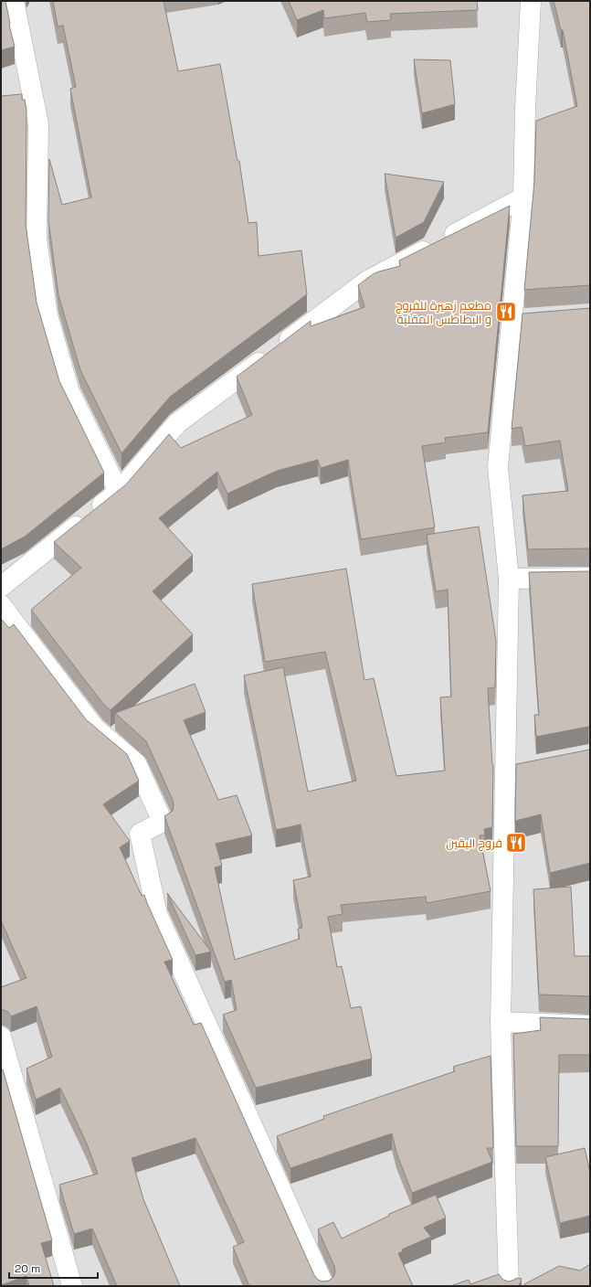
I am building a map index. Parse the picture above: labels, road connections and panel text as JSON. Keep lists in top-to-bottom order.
{
  "places": {
    "restaurant": ["مطعم زهيرة للفروج و البطاطس المقلية", "فروج اليقين"]
  },
  "scale_bar": "20 m"
}
